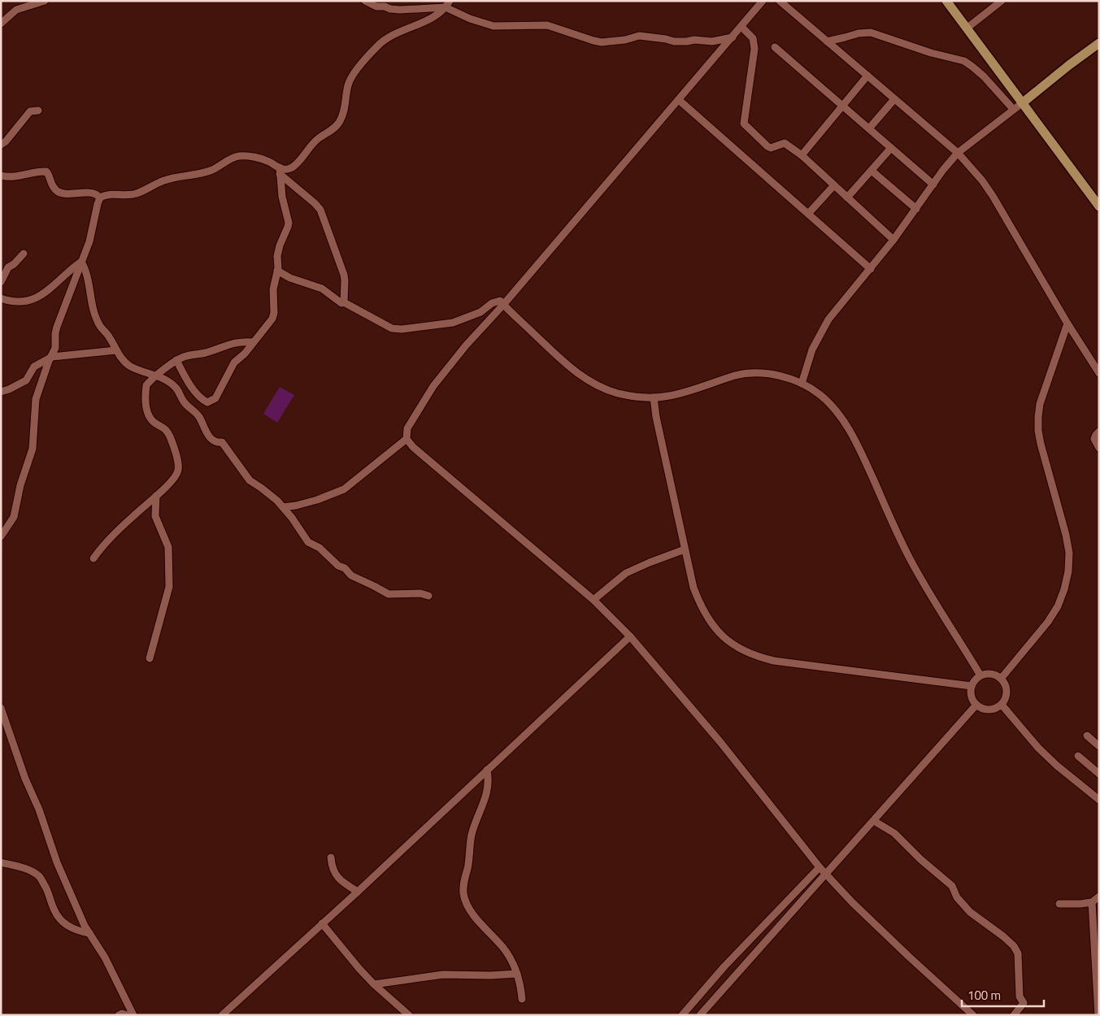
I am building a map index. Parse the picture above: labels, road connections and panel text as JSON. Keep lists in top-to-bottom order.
{
  "scale_bar": "100 m"
}
